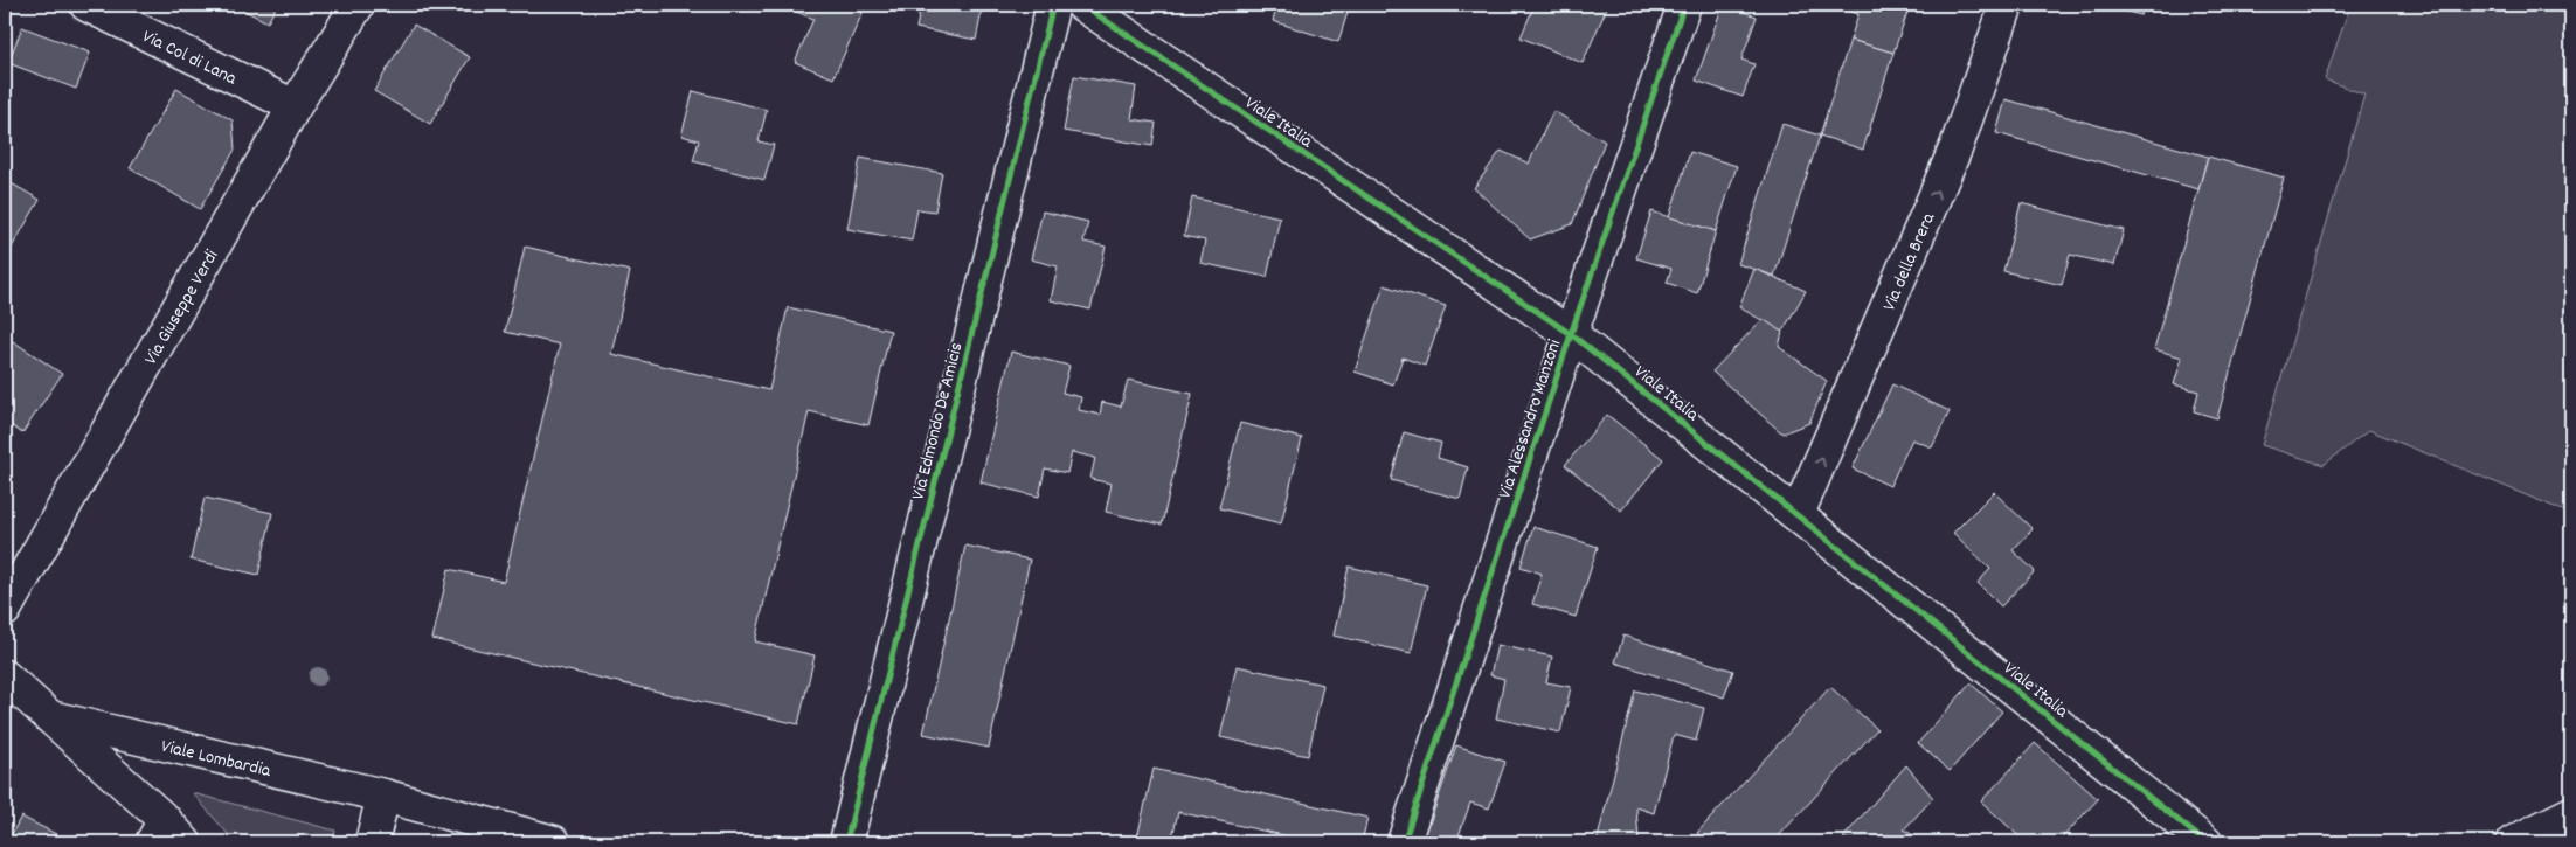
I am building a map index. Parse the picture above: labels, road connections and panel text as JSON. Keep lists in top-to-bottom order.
{
  "streets": {
    "street": [
      "Via Col di Lana",
      "Viale Italia",
      "Via della Brera",
      "Via Giuseppe Verdi",
      "Via Alessandro Manzoni",
      "Via Edmondo De Amicis",
      "Viale Lombardia"
    ]
  },
  "crossings": [
    ["Via Col di Lana", "Via Giuseppe Verdi"],
    ["Viale Italia", "Via della Brera"],
    ["Viale Italia", "Via Alessandro Manzoni"]
  ],
  "one_way": ["Via della Brera"]
}
